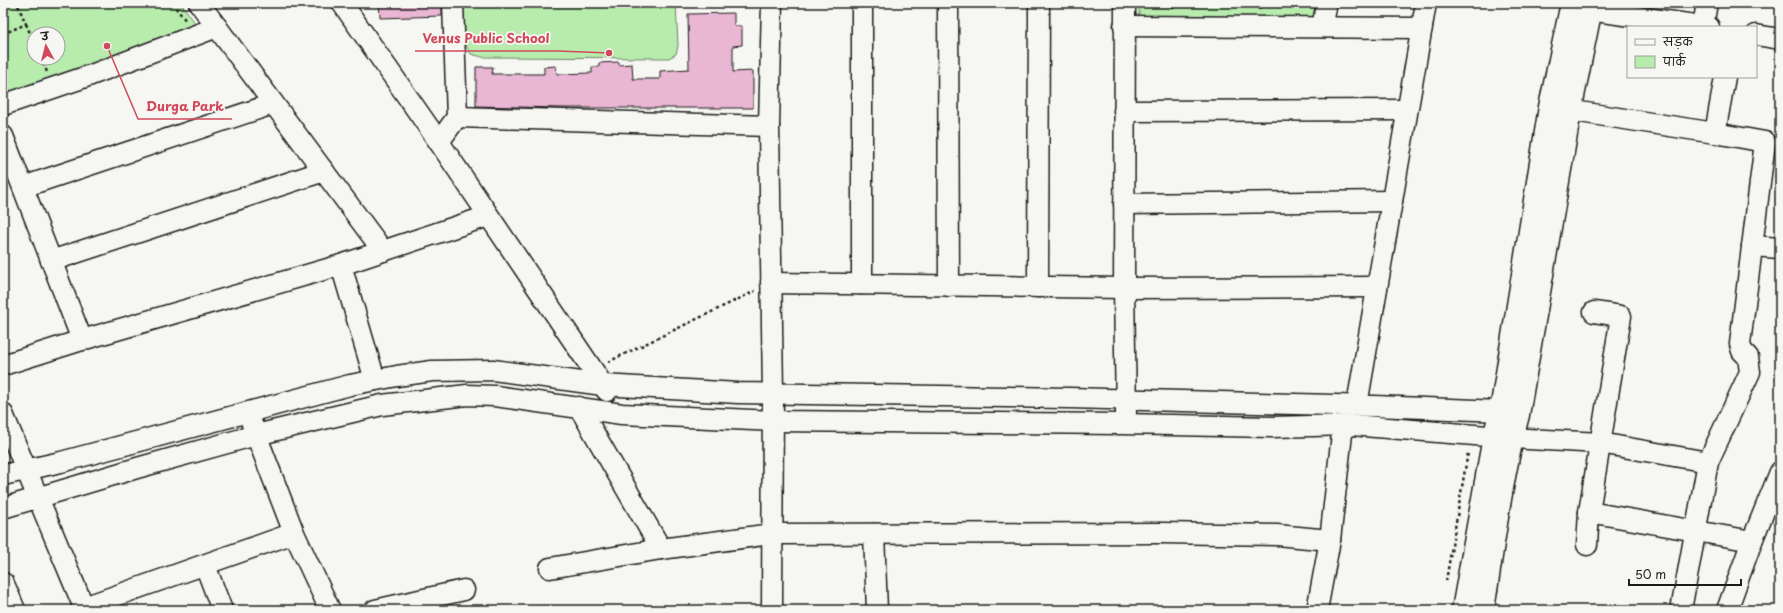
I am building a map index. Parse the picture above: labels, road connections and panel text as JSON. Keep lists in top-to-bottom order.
{
  "places": ["Durga Park", "Venus Public School"],
  "legend": ["सड़क", "पार्क"],
  "scale_bar": "50 m",
  "north": "top"
}
